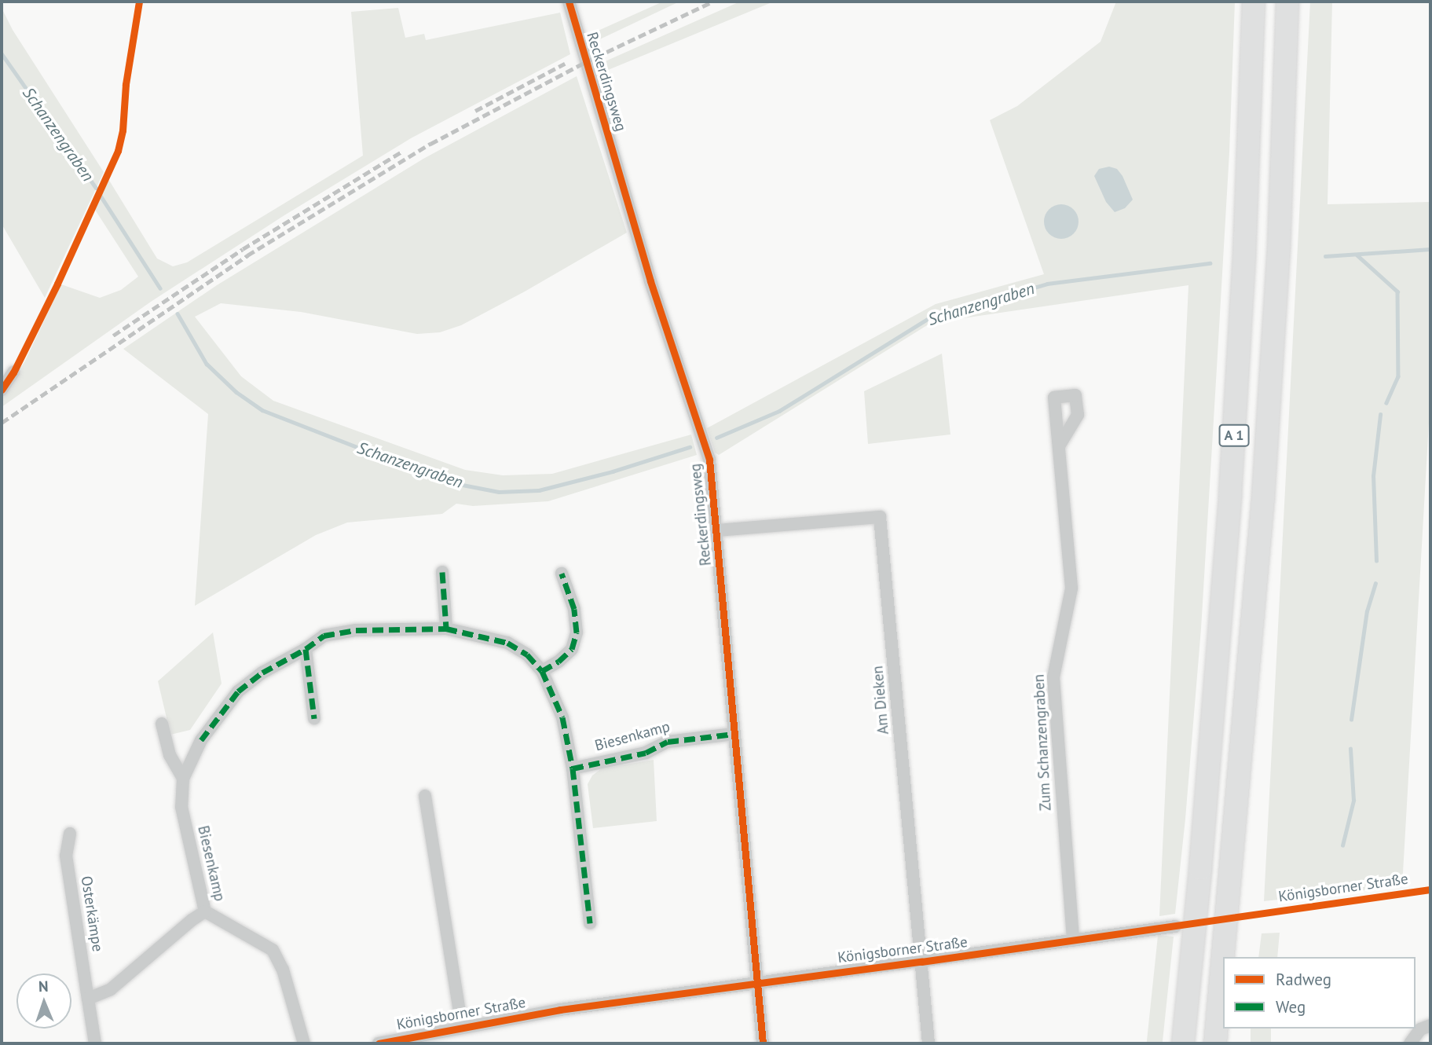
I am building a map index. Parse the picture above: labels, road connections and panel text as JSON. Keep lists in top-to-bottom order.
{
  "streets": {
    "highway": ["A 1"],
    "street": [
      "Reckerdingsweg",
      "Am Dieken",
      "Biesenkamp",
      "Zum Schanzengraben",
      "Königsborner Straße",
      "Osterkämpe"
    ]
  },
  "crossings": [
    ["Reckerdingsweg", "Am Dieken"],
    ["Reckerdingsweg", "Biesenkamp"],
    ["Reckerdingsweg", "Königsborner Straße"],
    ["Am Dieken", "Königsborner Straße"],
    ["Zum Schanzengraben", "Königsborner Straße"]
  ],
  "water": ["Schanzengraben"],
  "legend": ["Radweg", "Weg"],
  "north": "top"
}
